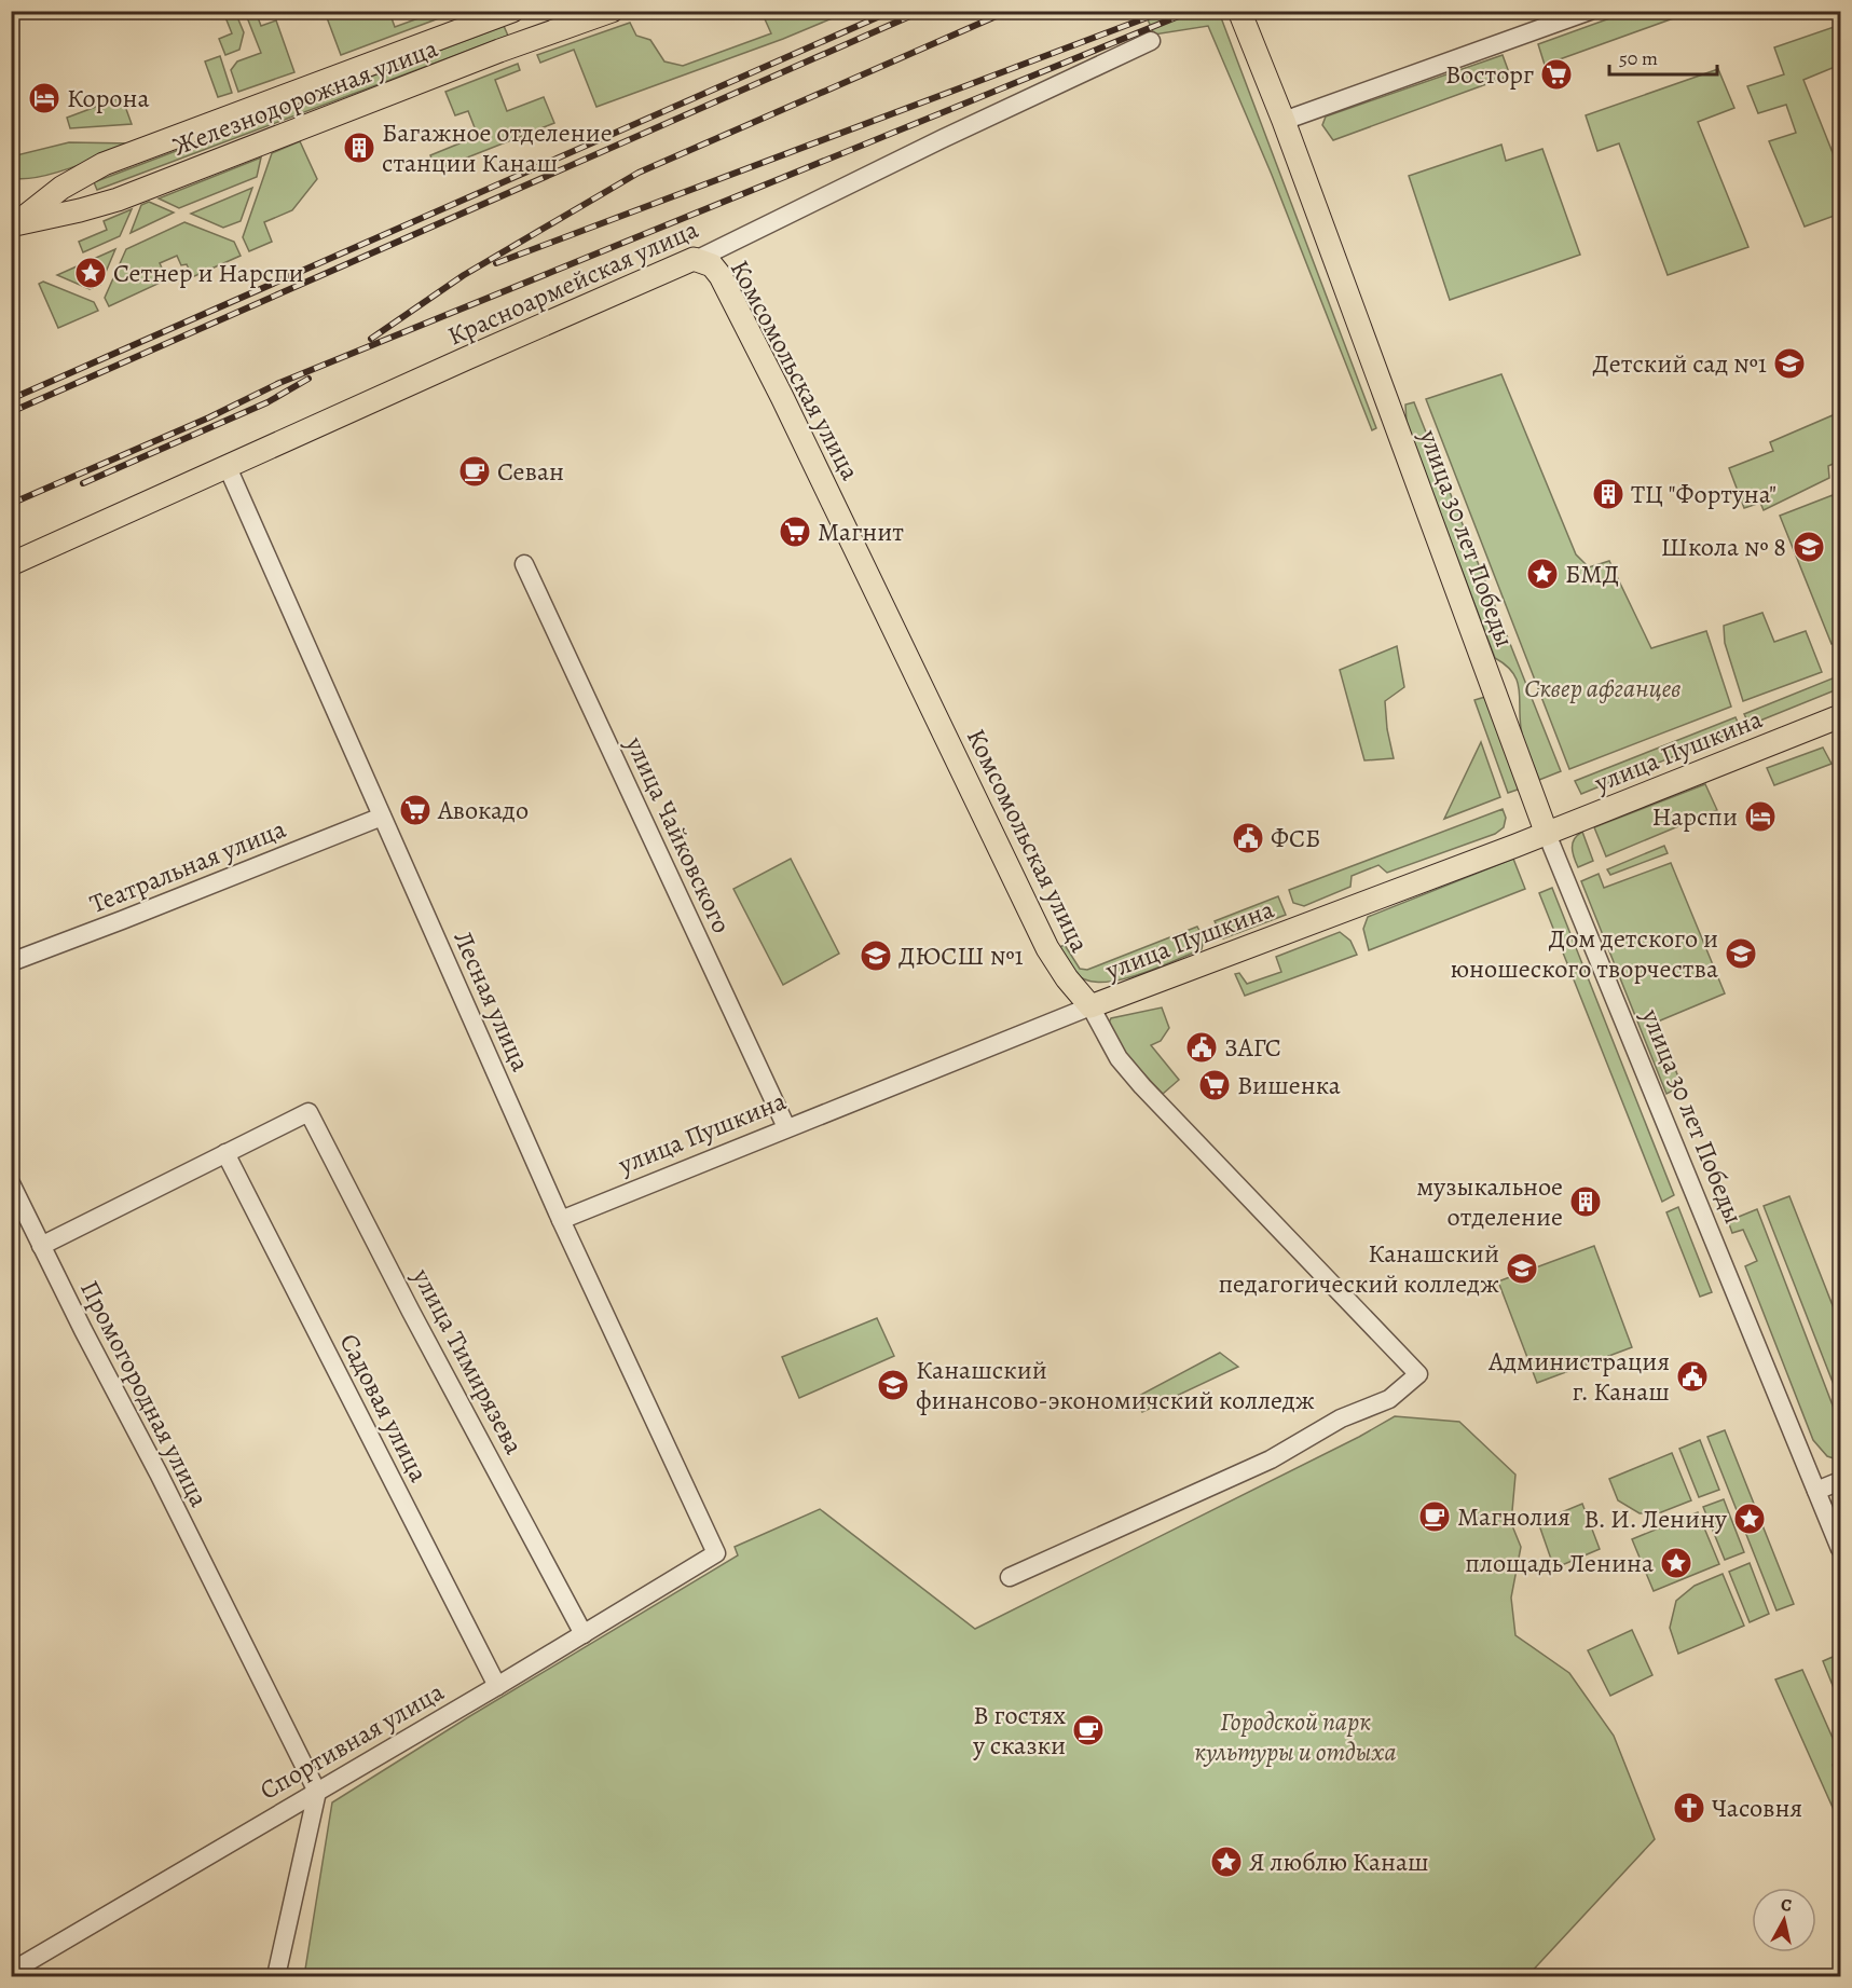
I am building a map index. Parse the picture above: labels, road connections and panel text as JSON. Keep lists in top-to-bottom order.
{
  "streets": {
    "main road": [
      "Железнодорожная улица",
      "Красноармейская улица",
      "Комсомольская улица",
      "улица 30 лет Победы",
      "улица Пушкина"
    ],
    "street": [
      "улица Чайковского",
      "Театральная улица",
      "Лесная улица",
      "улица Тимирязева",
      "Промогородная улица",
      "Садовая улица",
      "Спортивная улица"
    ]
  },
  "crossings": [
    ["Красноармейская улица", "Комсомольская улица"],
    ["Красноармейская улица", "Лесная улица"],
    ["Комсомольская улица", "улица Пушкина"],
    ["улица 30 лет Победы", "улица Пушкина"],
    ["улица Пушкина", "улица Чайковского"],
    ["улица Пушкина", "Лесная улица"],
    ["Театральная улица", "Лесная улица"],
    ["Лесная улица", "Спортивная улица"],
    ["улица Тимирязева", "Садовая улица"],
    ["улица Тимирязева", "Спортивная улица"],
    ["Промогородная улица", "Спортивная улица"],
    ["Садовая улица", "Спортивная улица"]
  ],
  "parks": ["Сквер афганцев", "Городской парк культуры и отдыха"],
  "places": {
    "supermarket": [
      "Восторг",
      "Магнит",
      "Авокадо",
      "Вишенка"
    ],
    "hotel": ["Корона", "Нарспи"],
    "building": ["Багажное отделение станции Канаш", "ТЦ \"Фортуна\"", "музыкальное отделение"],
    "place": [
      "Сетнер и Нарспи",
      "БМД",
      "В. И. Ленину",
      "площадь Ленина",
      "Я люблю Канаш"
    ],
    "school or university": [
      "Детский сад №1",
      "Школа № 8",
      "Дом детского и юношеского творчества",
      "ДЮСШ №1",
      "Канашский педагогический колледж",
      "Канашский финансово-экономичский колледж"
    ],
    "cafe": ["Севан", "Магнолия", "В гостях у сказки"],
    "public building": ["ФСБ", "ЗАГС", "Администрация г. Канаш"],
    "church": ["Часовня"]
  },
  "scale_bar": "50 m",
  "north": "top"
}
